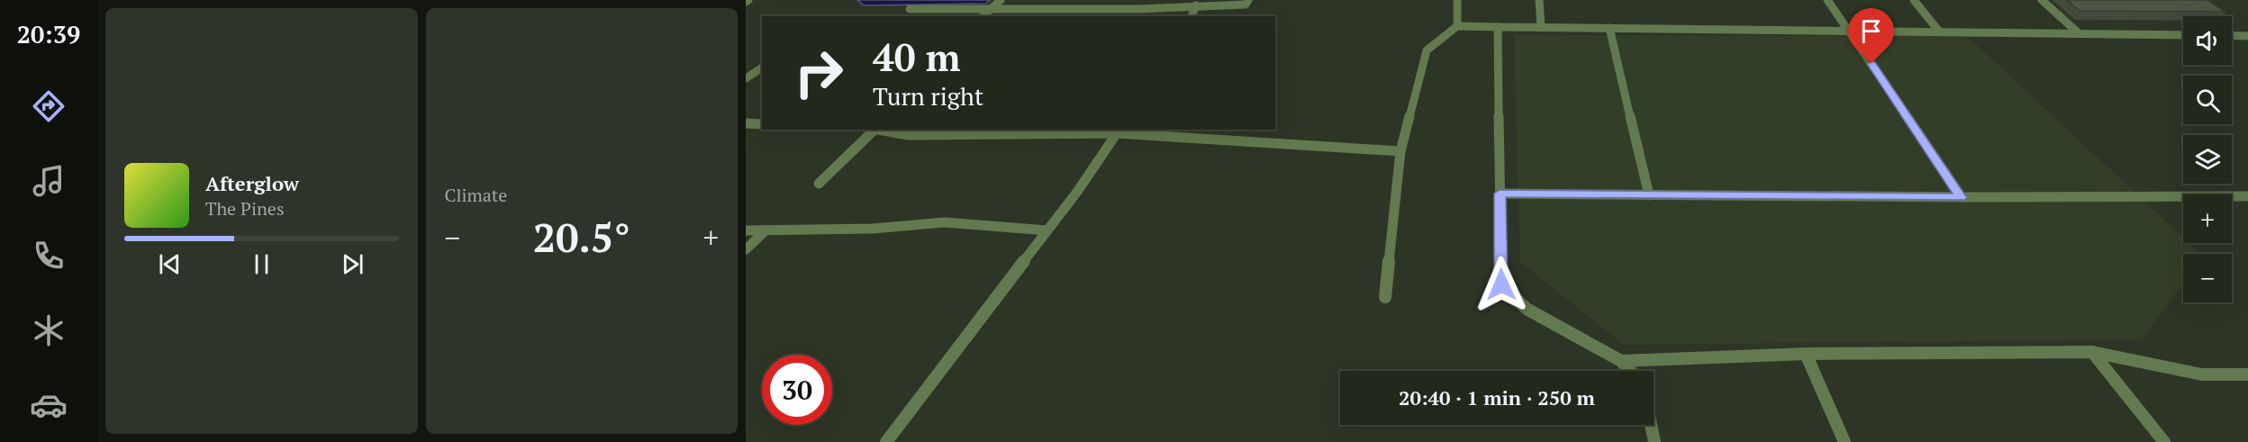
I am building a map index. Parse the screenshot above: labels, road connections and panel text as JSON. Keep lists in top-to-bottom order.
{
  "page": {
    "tabs": "20:39",
    "tile": "Climate",
    "map_buttons": ["+", "−"],
    "turn": ["40 m", "Turn right"],
    "song": ["Afterglow", "The Pines"],
    "heat": ["−", "20.5°", "+"],
    "limit": "30",
    "trip": "20:40 · 1 min · 250 m"
  }
}
